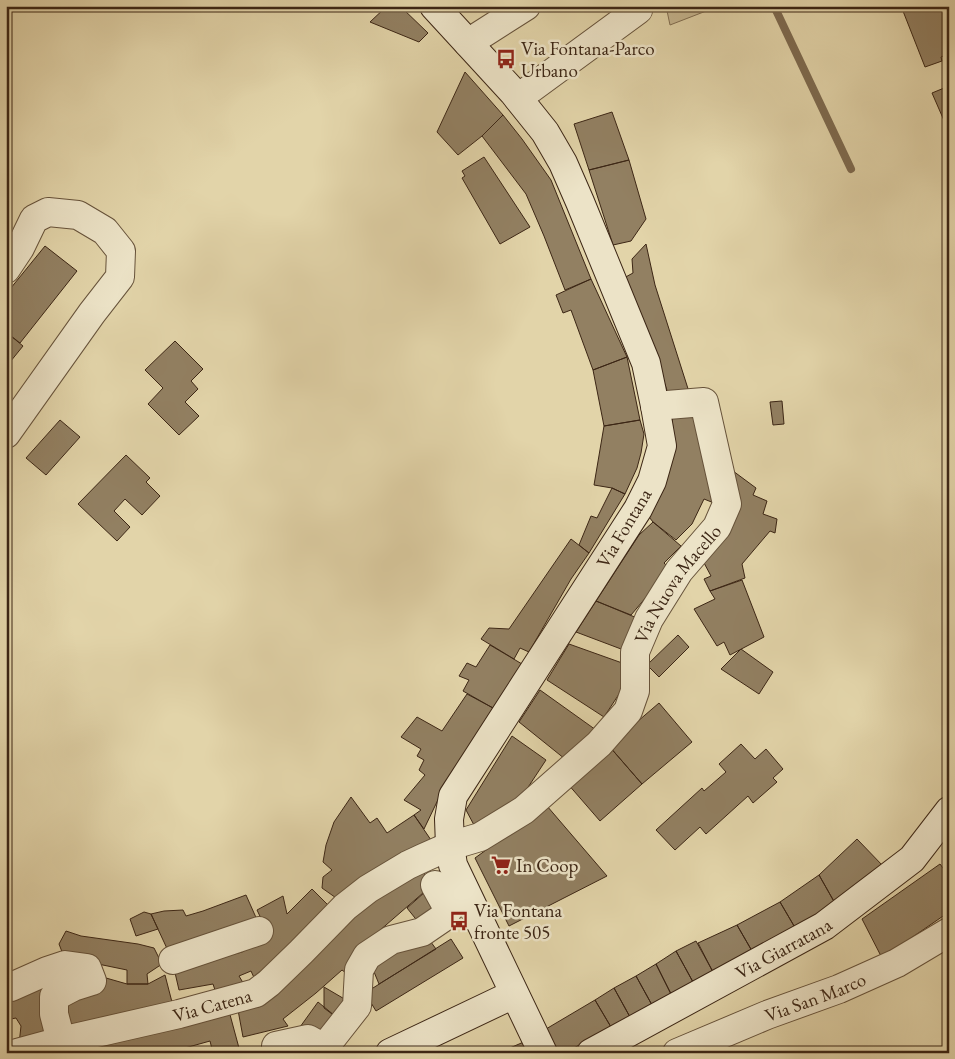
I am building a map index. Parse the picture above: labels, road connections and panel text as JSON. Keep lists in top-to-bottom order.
{
  "streets": {
    "street": [
      "Via Fontana",
      "Via Nuova Macello",
      "Via Giarratana",
      "Via San Marco",
      "Via Catena"
    ]
  },
  "crossings": [
    ["Via Fontana", "Via Nuova Macello"],
    ["Via Fontana", "Via Catena"],
    ["Via Nuova Macello", "Via Catena"]
  ],
  "places": {
    "bus stop": ["Via Fontana-Parco Urbano", "Via Fontana fronte 505"],
    "supermarket": ["In Coop"]
  }
}
